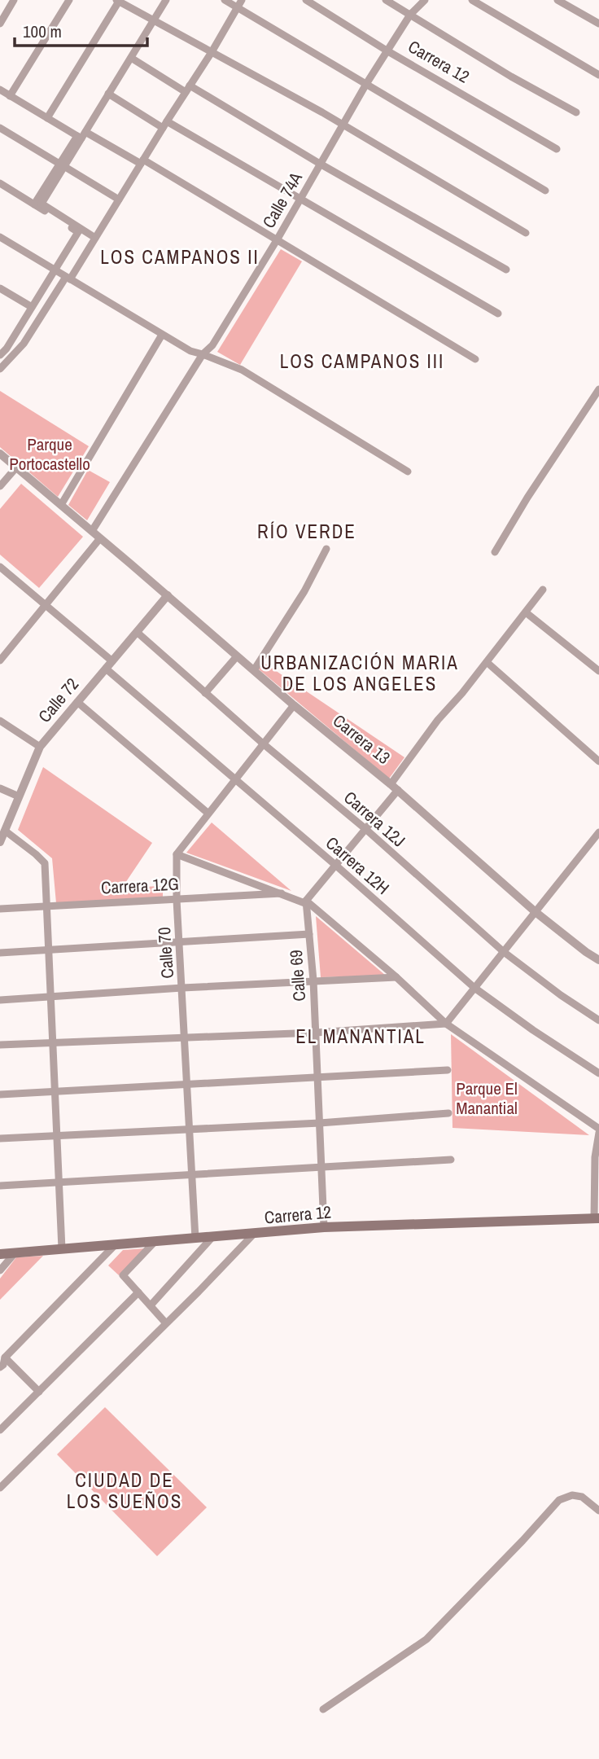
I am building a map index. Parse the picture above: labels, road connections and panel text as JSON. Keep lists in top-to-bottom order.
{
  "streets": {
    "main road": ["Carrera 12"],
    "street": [
      "Calle 74A",
      "Calle 72",
      "Carrera 13",
      "Carrera 12J",
      "Carrera 12H",
      "Carrera 12G",
      "Calle 70",
      "Calle 69"
    ]
  },
  "crossings": [
    ["Carrera 12", "Calle 74A"],
    ["Carrera 12", "Calle 70"],
    ["Carrera 12", "Calle 69"],
    ["Calle 74A", "Carrera 13"],
    ["Calle 72", "Carrera 13"],
    ["Calle 72", "Carrera 12J"],
    ["Calle 72", "Carrera 12H"],
    ["Carrera 12G", "Calle 70"]
  ],
  "districts": [
    "LOS CAMPANOS II",
    "LOS CAMPANOS III",
    "RÍO VERDE",
    "URBANIZACIÓN MARIA DE LOS ANGELES",
    "EL MANANTIAL",
    "CIUDAD DE LOS SUEÑOS"
  ],
  "parks": ["Parque Portocastello", "Parque El Manantial"],
  "scale_bar": "100 m"
}
